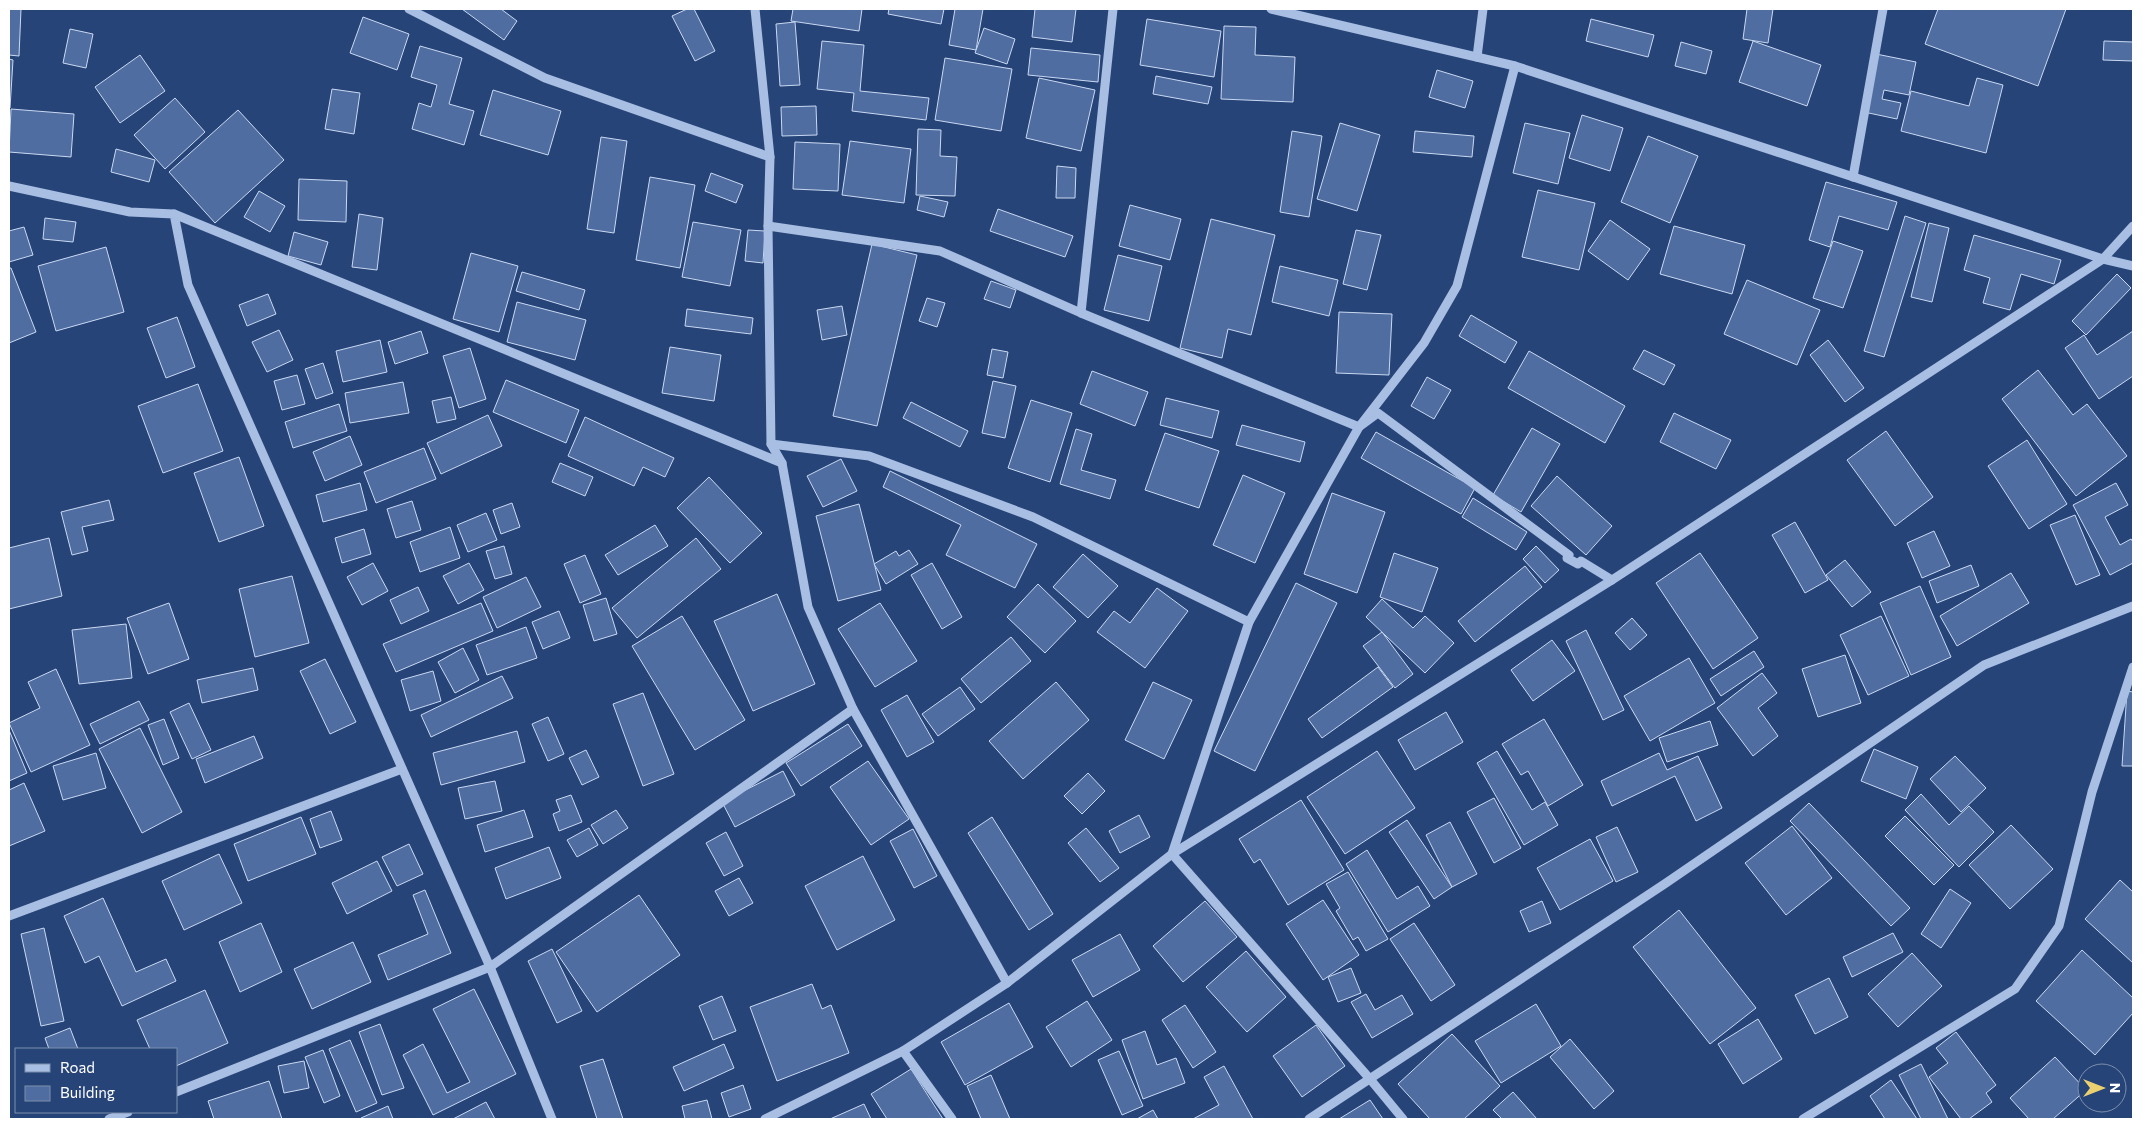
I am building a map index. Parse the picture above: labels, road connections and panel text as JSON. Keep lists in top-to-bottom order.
{
  "legend": ["Road", "Building"],
  "north": "right"
}
